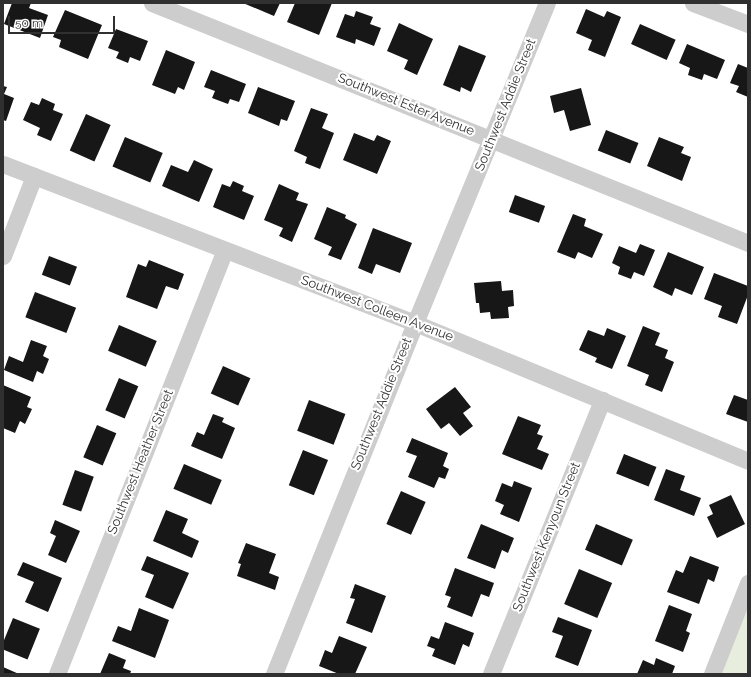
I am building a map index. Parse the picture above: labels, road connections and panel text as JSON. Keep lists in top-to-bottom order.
{
  "streets": {
    "street": [
      "Southwest Ester Avenue",
      "Southwest Addie Street",
      "Southwest Colleen Avenue",
      "Southwest Heather Street",
      "Southwest Kenyoun Street"
    ]
  },
  "crossings": [
    ["Southwest Ester Avenue", "Southwest Addie Street"],
    ["Southwest Addie Street", "Southwest Colleen Avenue"],
    ["Southwest Colleen Avenue", "Southwest Heather Street"],
    ["Southwest Colleen Avenue", "Southwest Kenyoun Street"]
  ],
  "scale_bar": "50 m"
}
